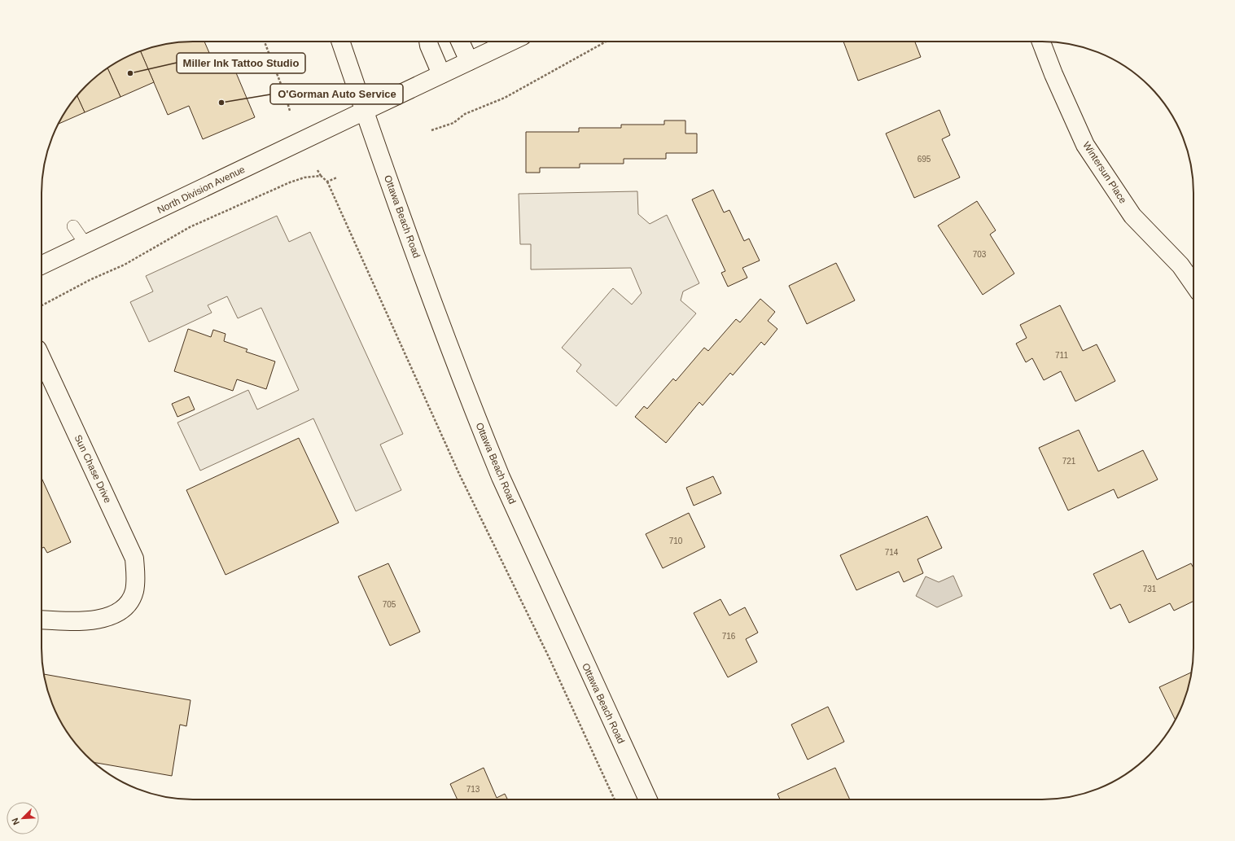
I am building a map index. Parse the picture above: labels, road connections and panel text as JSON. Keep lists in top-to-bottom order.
{
  "streets": {
    "street": [
      "Wintersun Place",
      "North Division Avenue",
      "Ottawa Beach Road",
      "Sun Chase Drive"
    ]
  },
  "crossings": [
    ["North Division Avenue", "Ottawa Beach Road"]
  ],
  "places": ["Miller Ink Tattoo Studio", "O'Gorman Auto Service"],
  "house_numbers": [
    "695",
    "703",
    "711",
    "721",
    "710",
    "714",
    "731",
    "705",
    "716",
    "713"
  ],
  "north": "bottom left"
}
